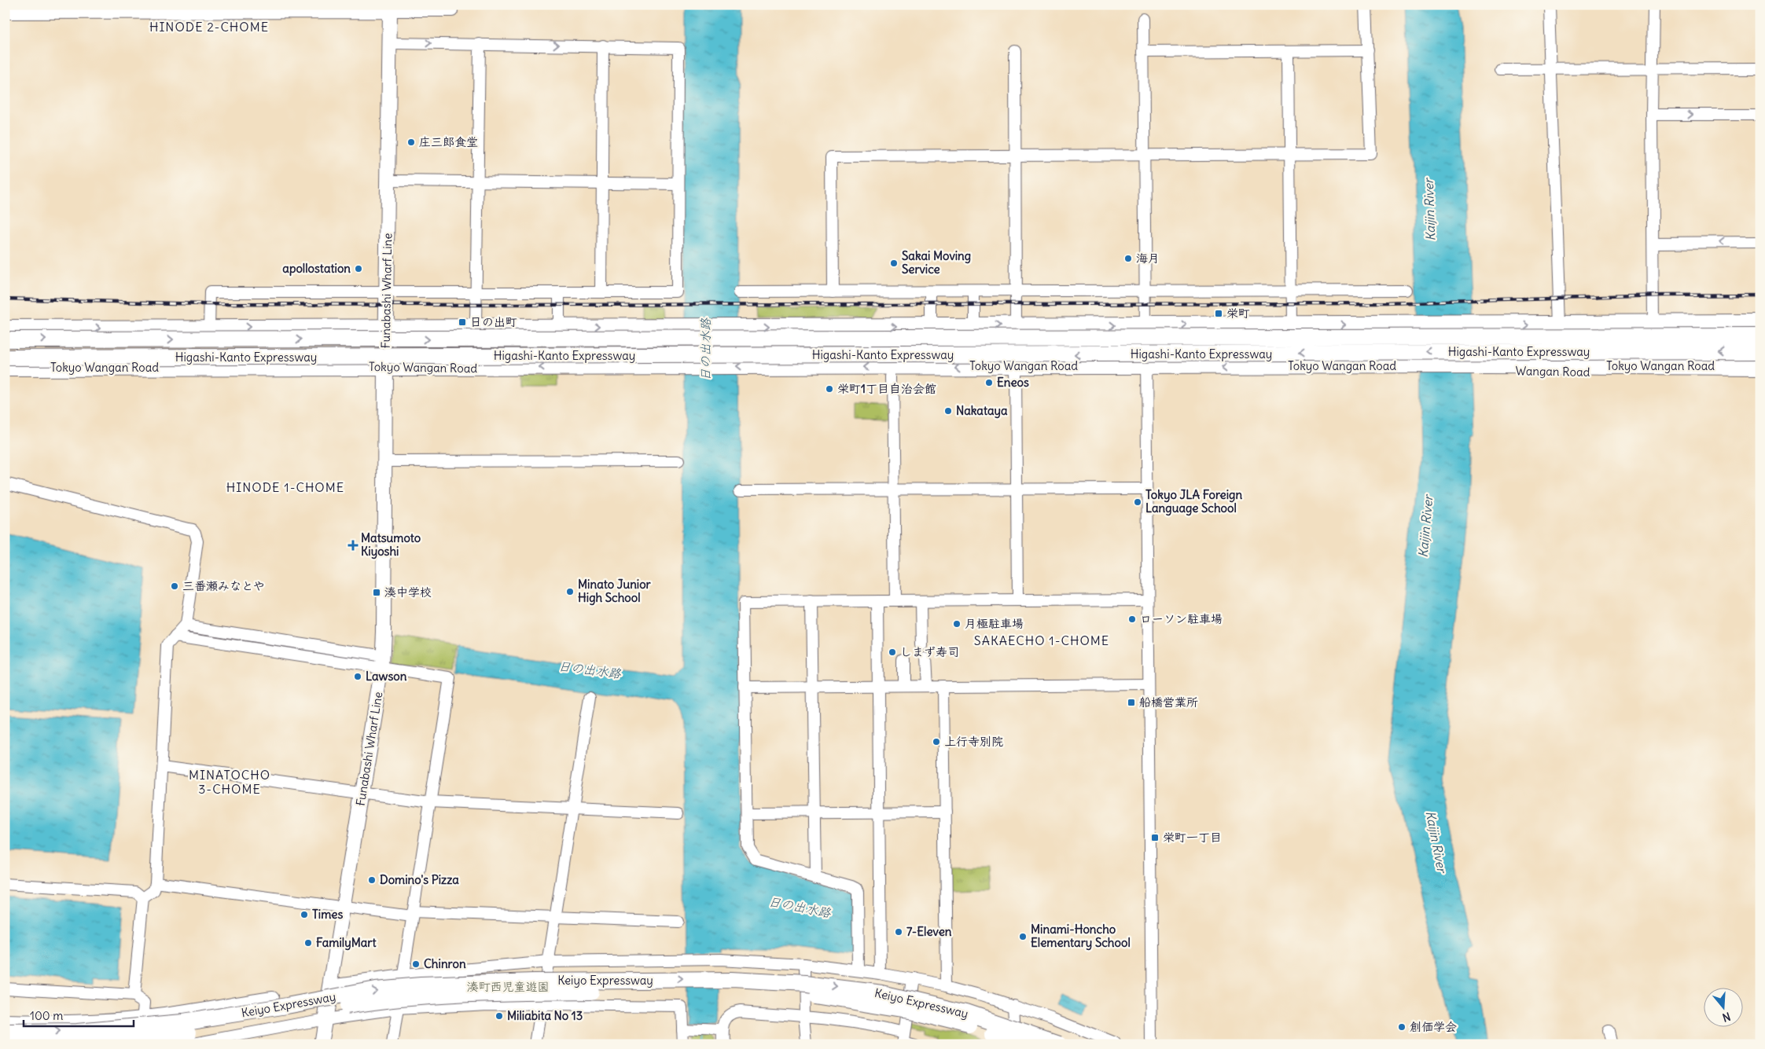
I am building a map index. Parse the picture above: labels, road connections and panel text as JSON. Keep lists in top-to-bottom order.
{
  "streets": {
    "highway": [
      "Higashi-Kanto Expressway",
      "Tokyo Wangan Road",
      "Wangan Road",
      "Keiyo Expressway"
    ],
    "main road": ["Funabashi Wharf Line"]
  },
  "crossings": [
    ["Funabashi Wharf Line", "Tokyo Wangan Road"],
    ["Tokyo Wangan Road", "Wangan Road"]
  ],
  "districts": [
    "HINODE 2-CHOME",
    "HINODE 1-CHOME",
    "SAKAECHO 1-CHOME",
    "MINATOCHO 3-CHOME"
  ],
  "water": ["Kaijin River", "日の出水路"],
  "parks": ["湊町西児童遊園"],
  "places": {
    "other": [
      "庄三郎食堂",
      "海月",
      "Sakai Moving Service",
      "apollostation",
      "Eneos",
      "栄町1丁目自治会館",
      "Nakataya",
      "Tokyo JLA Foreign Language School",
      "三番瀬みなとや",
      "Minato Junior High School",
      "ローソン駐車場",
      "月極駐車場",
      "しまず寿司",
      "Lawson",
      "上行寺別院",
      "Domino's Pizza",
      "Times",
      "7-Eleven",
      "Minami-Honcho Elementary School",
      "FamilyMart",
      "Chinron",
      "Miliabita No 13",
      "創価学会"
    ],
    "transit": [
      "栄町",
      "日の出町",
      "湊中学校",
      "船橋営業所",
      "栄町一丁目"
    ],
    "health": ["Matsumoto Kiyoshi"]
  },
  "scale_bar": "100 m",
  "north": "bottom"
}
